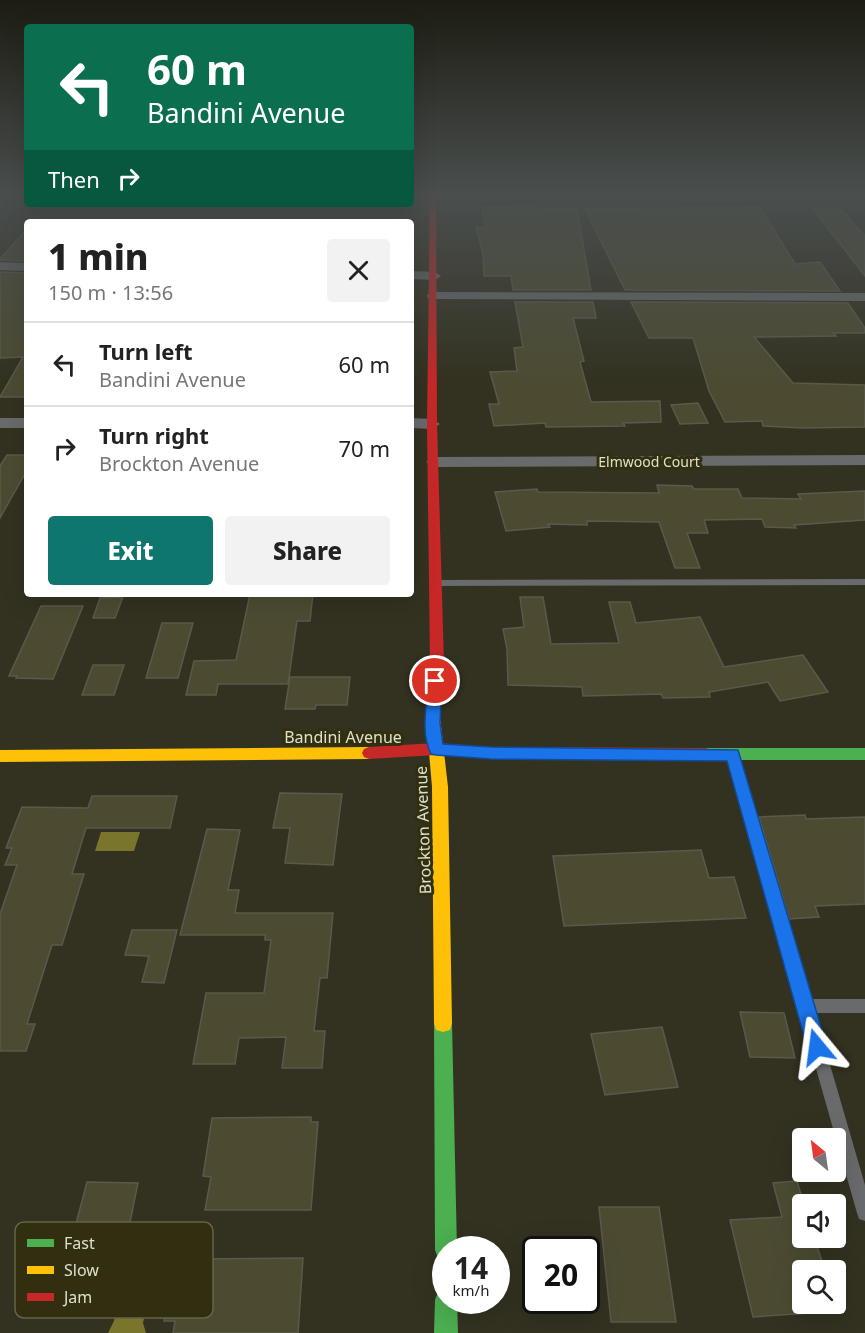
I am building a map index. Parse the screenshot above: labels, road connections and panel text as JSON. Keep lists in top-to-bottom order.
{
  "streets": {
    "main road": ["Bandini Avenue", "Brockton Avenue"],
    "street": ["Elmwood Court"]
  },
  "crossings": [
    ["Elmwood Court", "Brockton Avenue"],
    ["Bandini Avenue", "Brockton Avenue"]
  ],
  "legend": ["Fast", "Slow", "Jam"],
  "north": "top left",
  "page": {
    "turn": ["60 m", "Bandini Avenue"],
    "then": "Then",
    "heading": ["1 min", "150 m · 13:56"],
    "list": [
      {
        "name": "Turn left",
        "note": "Bandini Avenue",
        "value": "60 m"
      },
      {
        "name": "Turn right",
        "note": "Brockton Avenue",
        "value": "70 m"
      }
    ],
    "buttons": ["Exit", "Share"],
    "speed": "14 km/h",
    "limit": "20"
  }
}
